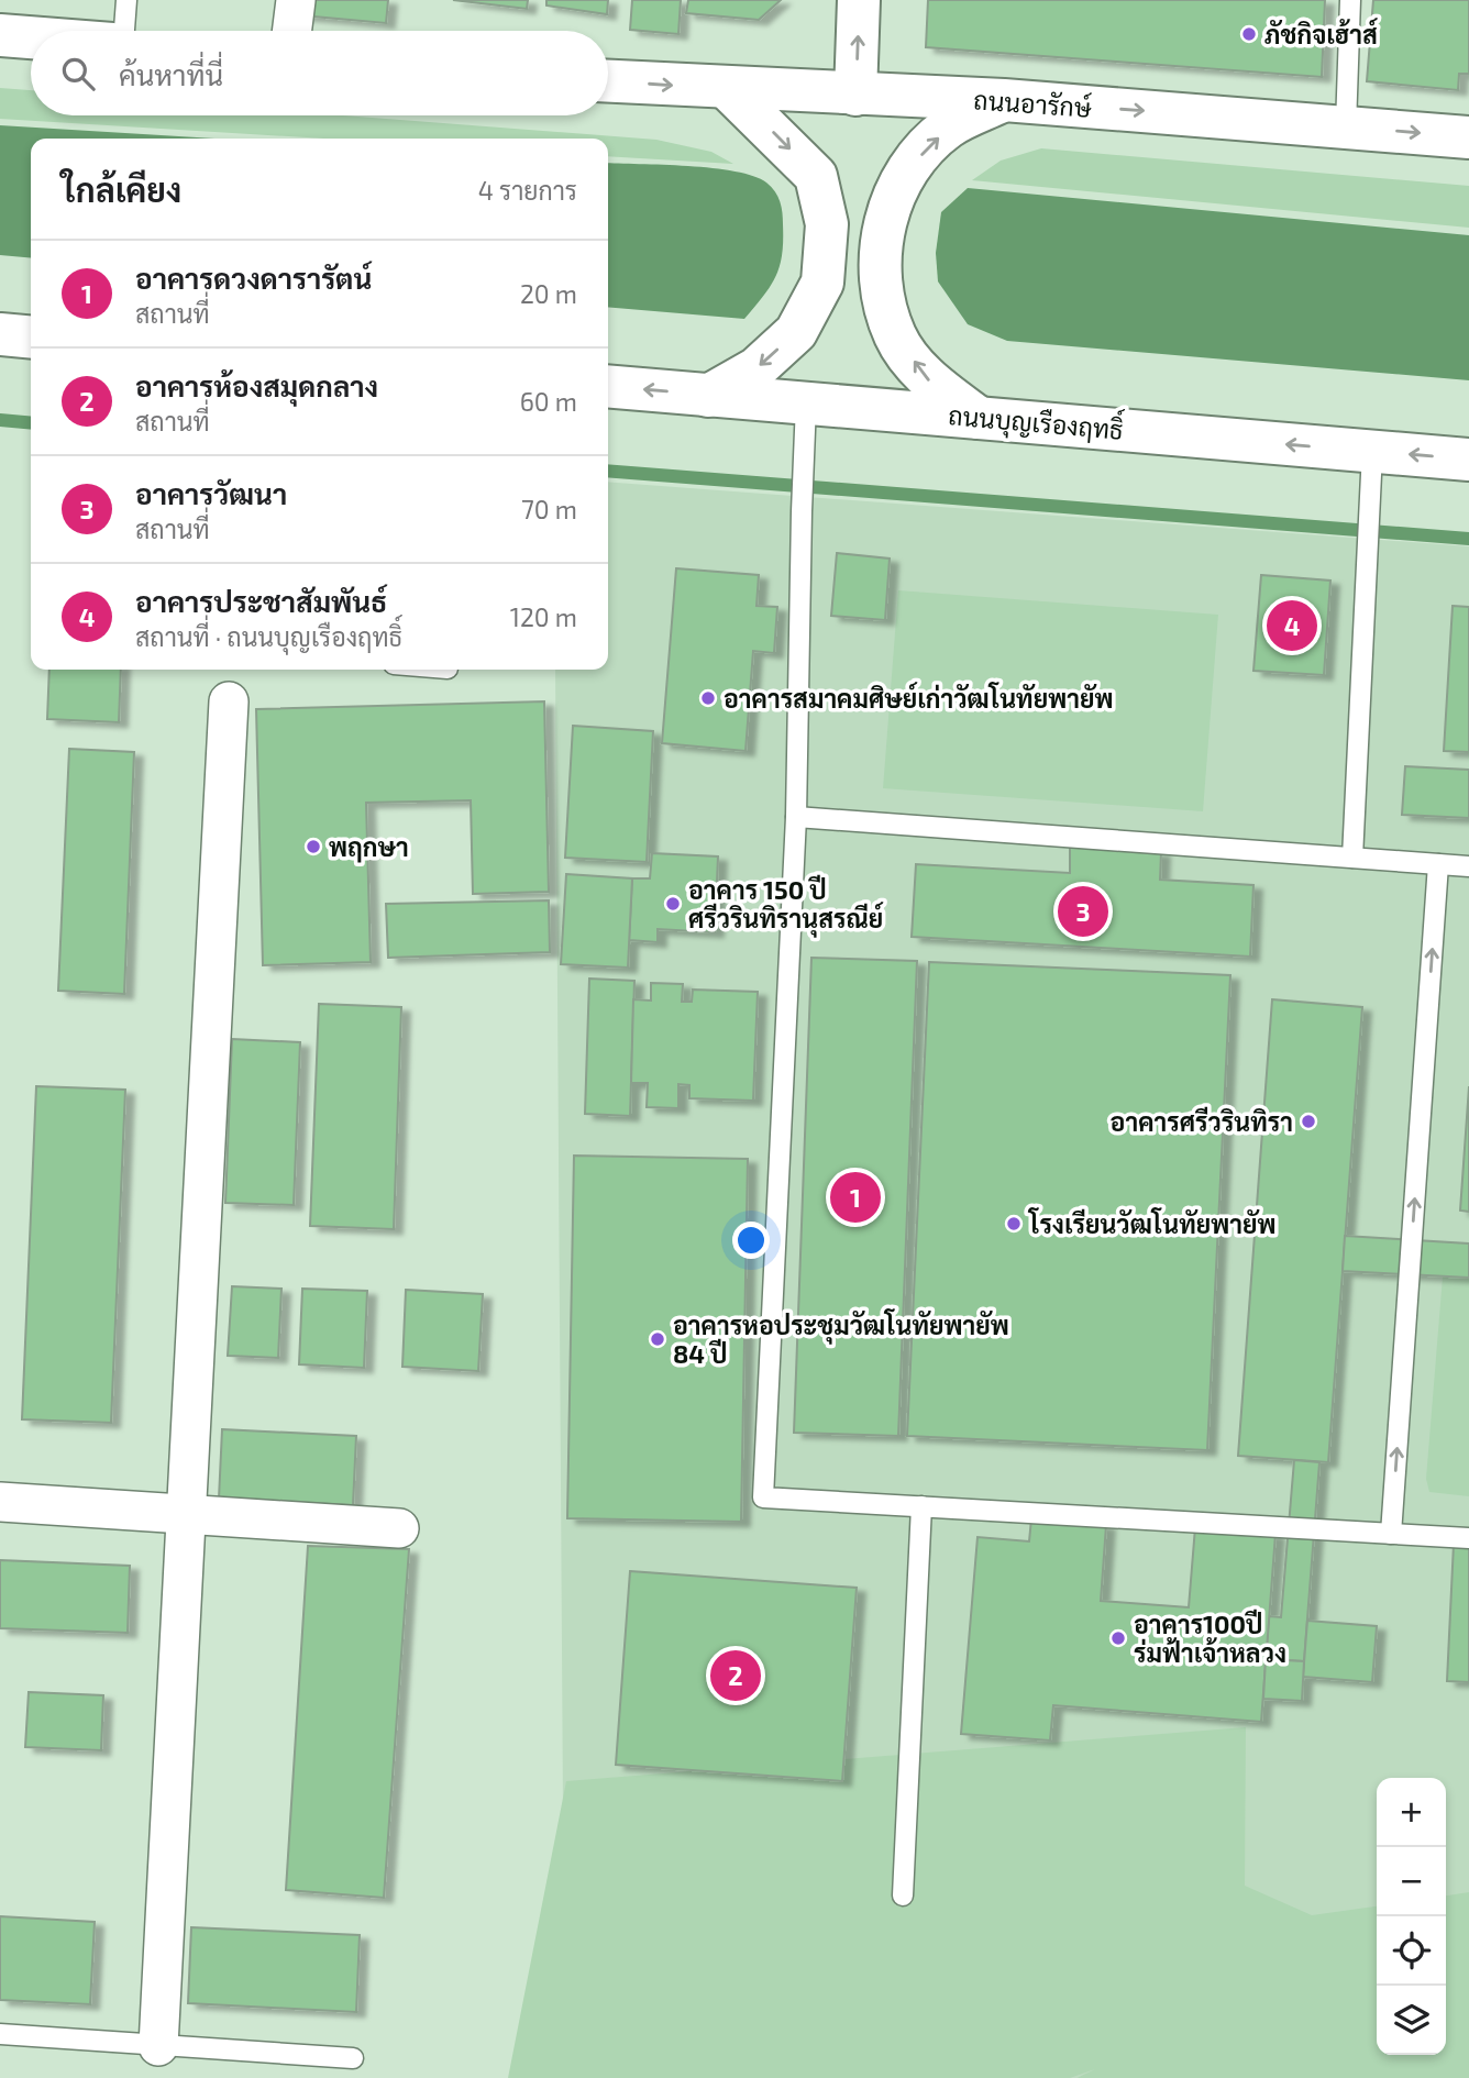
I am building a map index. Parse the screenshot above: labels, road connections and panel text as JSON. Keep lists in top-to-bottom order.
{
  "streets": {
    "main road": ["ถนนอารักษ์", "ถนนบุญเรืองฤทธิ์"]
  },
  "one_way": ["ถนนอารักษ์", "ถนนบุญเรืองฤทธิ์"],
  "places": [
    "ภัชกิจเฮ้าส์",
    "อาคารสมาคมศิษย์เก่าวัฒโนทัยพายัพ",
    "พฤกษา",
    "อาคาร 150 ปี ศรีวรินทิรานุสรณีย์",
    "อาคารศรีวรินทิรา",
    "โรงเรียนวัฒโนทัยพายัพ",
    "อาคารหอประชุมวัฒโนทัยพายัพ 84 ปี",
    "อาคาร100ปี ร่มฟ้าเจ้าหลวง"
  ],
  "page": {
    "search": "ค้นหาที่นี่",
    "heading": ["ใกล้เคียง", "4 รายการ"],
    "list": [
      {
        "mark": "1",
        "name": "อาคารดวงดารารัตน์",
        "note": "สถานที่",
        "value": "20 m"
      },
      {
        "mark": "2",
        "name": "อาคารห้องสมุดกลาง",
        "note": "สถานที่",
        "value": "60 m"
      },
      {
        "mark": "3",
        "name": "อาคารวัฒนา",
        "note": "สถานที่",
        "value": "70 m"
      },
      {
        "mark": "4",
        "name": "อาคารประชาสัมพันธ์",
        "note": "สถานที่ · ถนนบุญเรืองฤทธิ์",
        "value": "120 m"
      }
    ],
    "pins": [
      "4",
      "3",
      "1",
      "2"
    ],
    "map_buttons": ["+", "−"]
  }
}
